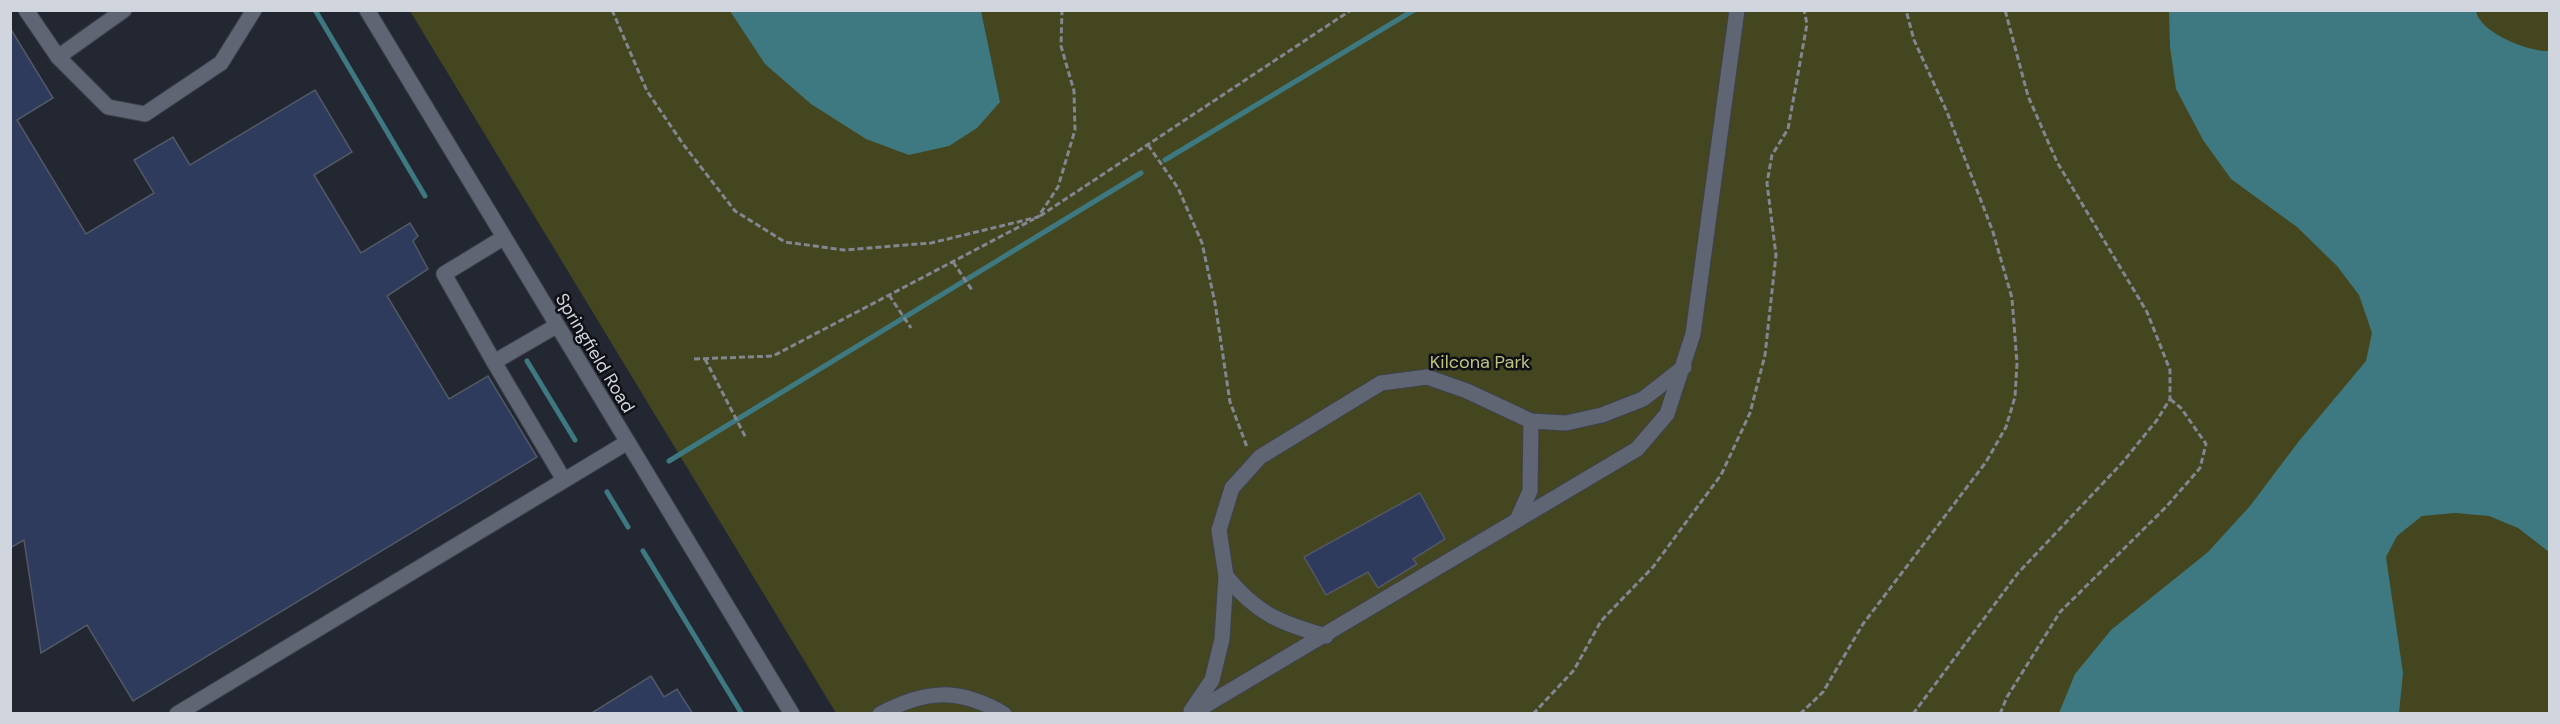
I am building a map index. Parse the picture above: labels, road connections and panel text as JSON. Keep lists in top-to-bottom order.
{
  "streets": {
    "street": ["Springfield Road"]
  },
  "parks": ["Kilcona Park"]
}
